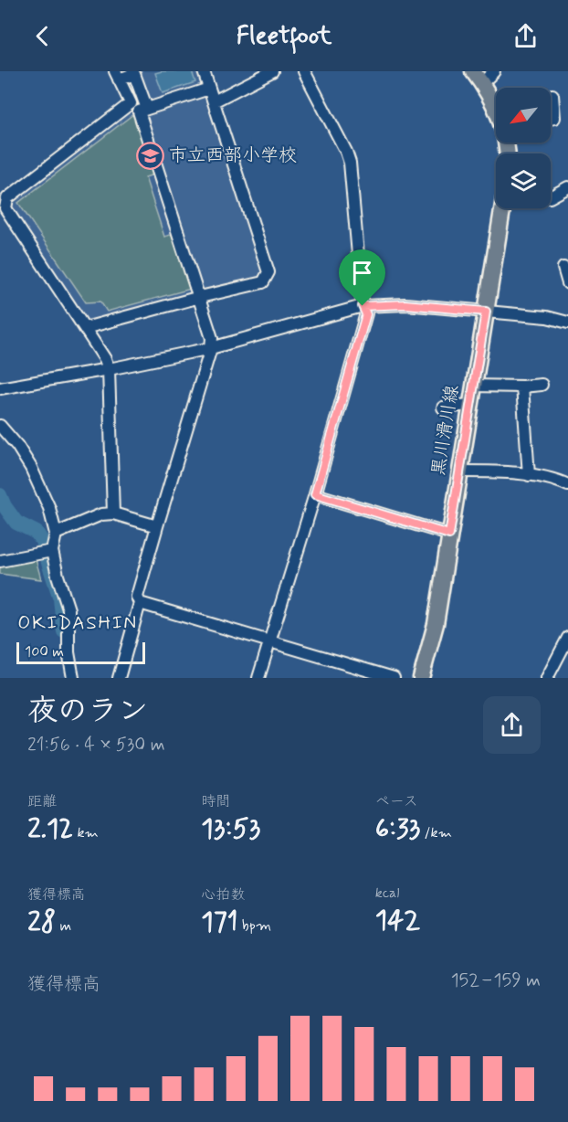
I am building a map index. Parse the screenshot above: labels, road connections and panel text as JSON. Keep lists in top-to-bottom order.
{
  "streets": {
    "main road": ["黒川滑川線"]
  },
  "districts": ["OKIDASHIN"],
  "places": {
    "school or university": ["市立西部小学校"]
  },
  "scale_bar": "100 m",
  "north": "bottom left",
  "page": {
    "header": "Fleetfoot",
    "scale": "100 m",
    "heading": ["夜のラン", "21:56 · 4 × 530 m"],
    "stats": [
      ["距離", "2.12 km"],
      ["時間", "13:53"],
      ["ペース", "6:33 /km"],
      ["獲得標高", "28 m"],
      ["心拍数", "171 bpm"],
      ["kcal", "142"]
    ],
    "chart": ["獲得標高", "152–159 m"]
  }
}
